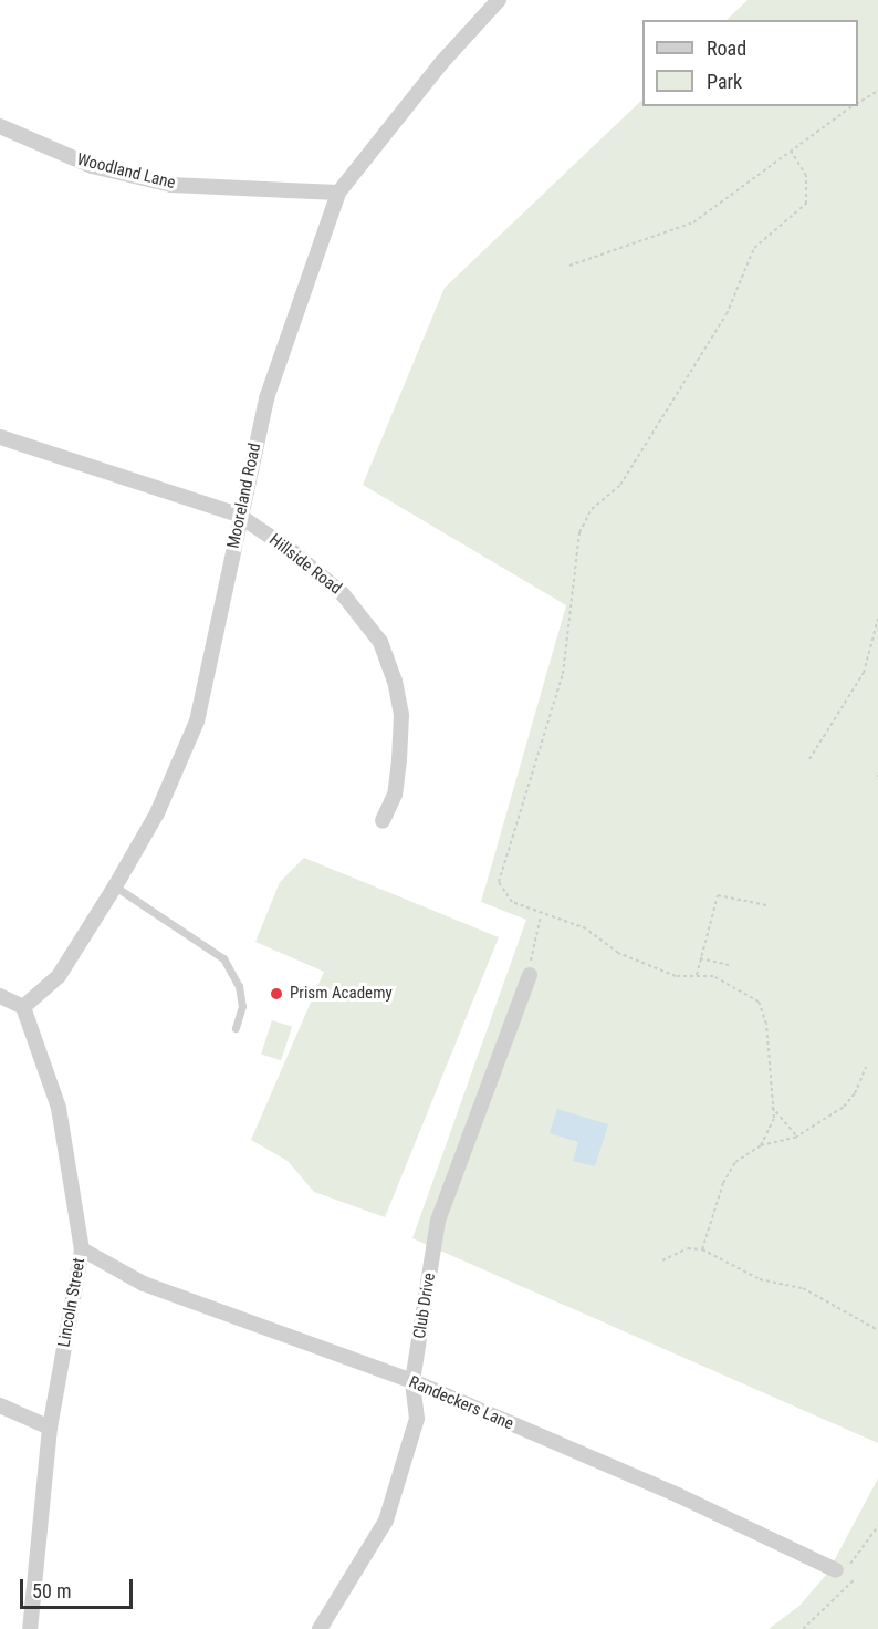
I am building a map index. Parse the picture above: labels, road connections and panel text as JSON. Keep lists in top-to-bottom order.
{
  "streets": {
    "street": [
      "Woodland Lane",
      "Mooreland Road",
      "Hillside Road",
      "Lincoln Street",
      "Club Drive",
      "Randeckers Lane"
    ]
  },
  "crossings": [
    ["Woodland Lane", "Mooreland Road"],
    ["Mooreland Road", "Hillside Road"],
    ["Mooreland Road", "Lincoln Street"],
    ["Lincoln Street", "Randeckers Lane"],
    ["Club Drive", "Randeckers Lane"]
  ],
  "places": ["Prism Academy"],
  "legend": ["Road", "Park"],
  "scale_bar": "50 m"
}
